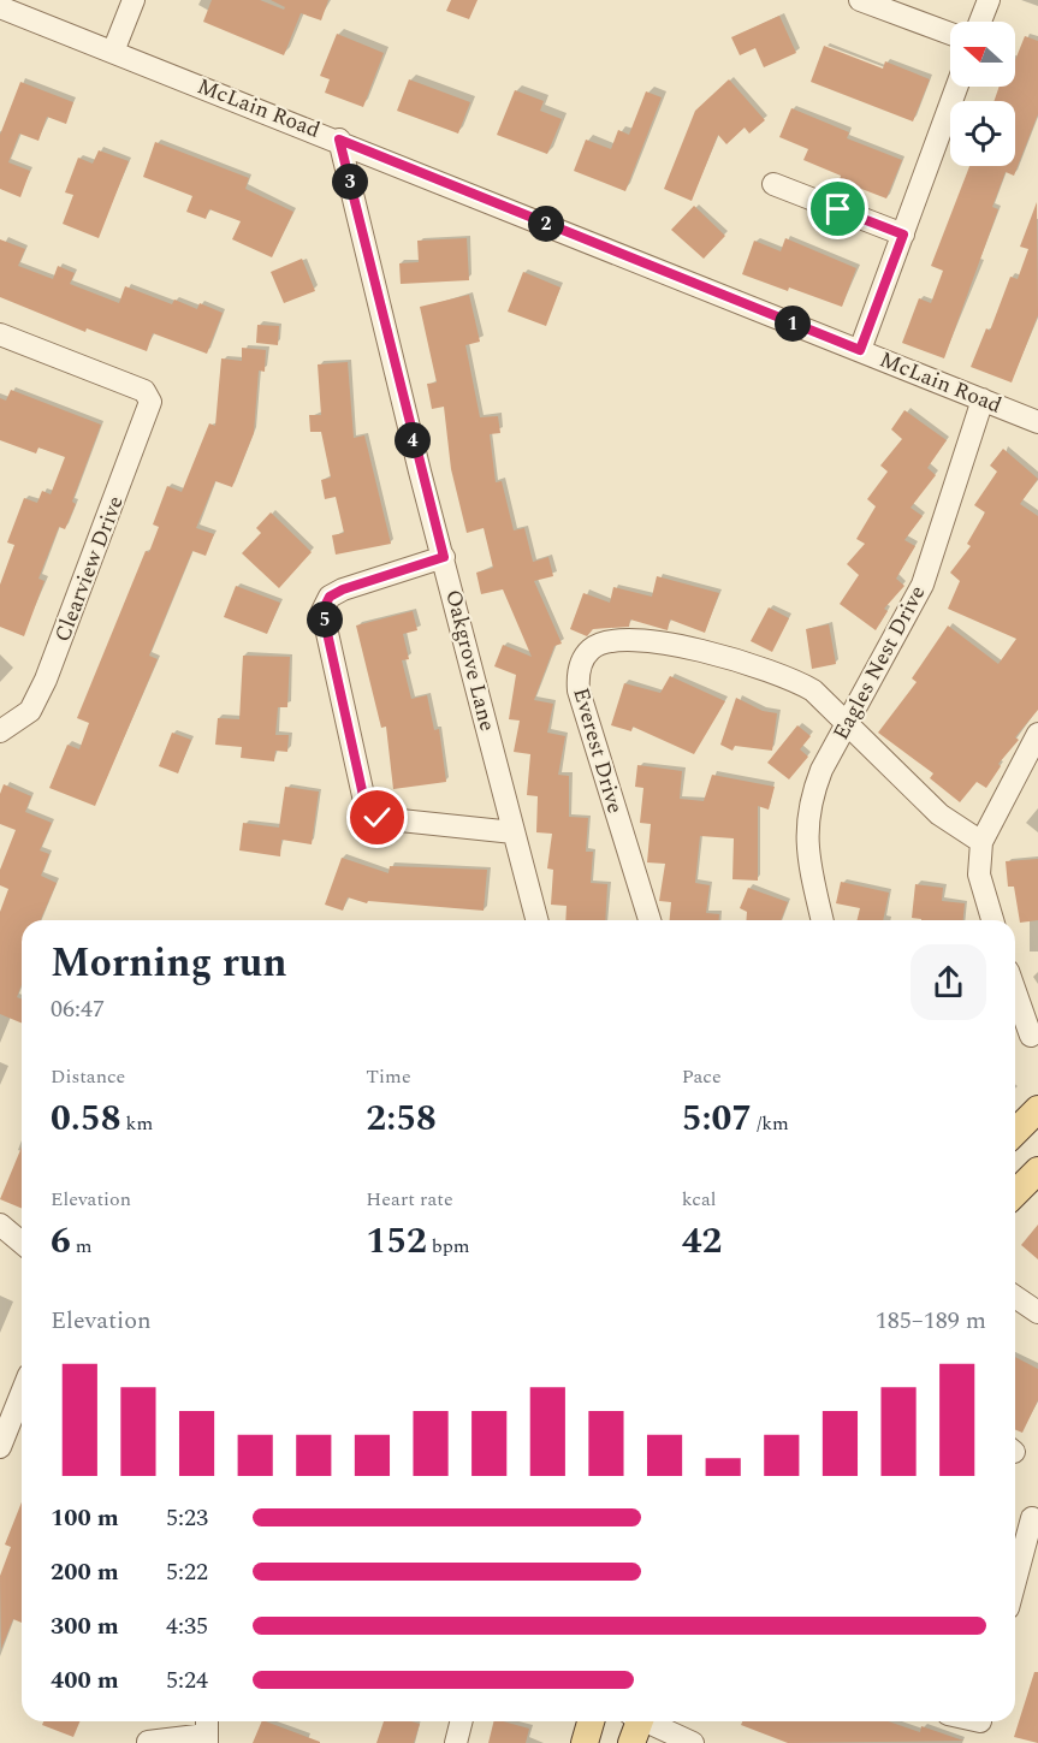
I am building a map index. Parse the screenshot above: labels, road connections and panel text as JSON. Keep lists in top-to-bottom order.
{
  "streets": {
    "street": [
      "McLain Road",
      "Clearview Drive",
      "Oakgrove Lane",
      "Eagles Nest Drive",
      "Everest Drive"
    ]
  },
  "crossings": [
    ["McLain Road", "Oakgrove Lane"],
    ["McLain Road", "Eagles Nest Drive"],
    ["Eagles Nest Drive", "Everest Drive"]
  ],
  "north": "left",
  "page": {
    "pins": [
      "3",
      "2",
      "1",
      "4",
      "5"
    ],
    "heading": ["Morning run", "06:47"],
    "stats": [
      ["Distance", "0.58 km"],
      ["Time", "2:58"],
      ["Pace", "5:07 /km"],
      ["Elevation", "6 m"],
      ["Heart rate", "152 bpm"],
      ["kcal", "42"]
    ],
    "chart": ["Elevation", "185–189 m"],
    "list": [
      {
        "name": "100 m",
        "note": "5:23"
      },
      {
        "name": "200 m",
        "note": "5:22"
      },
      {
        "name": "300 m",
        "note": "4:35"
      },
      {
        "name": "400 m",
        "note": "5:24"
      }
    ]
  }
}
